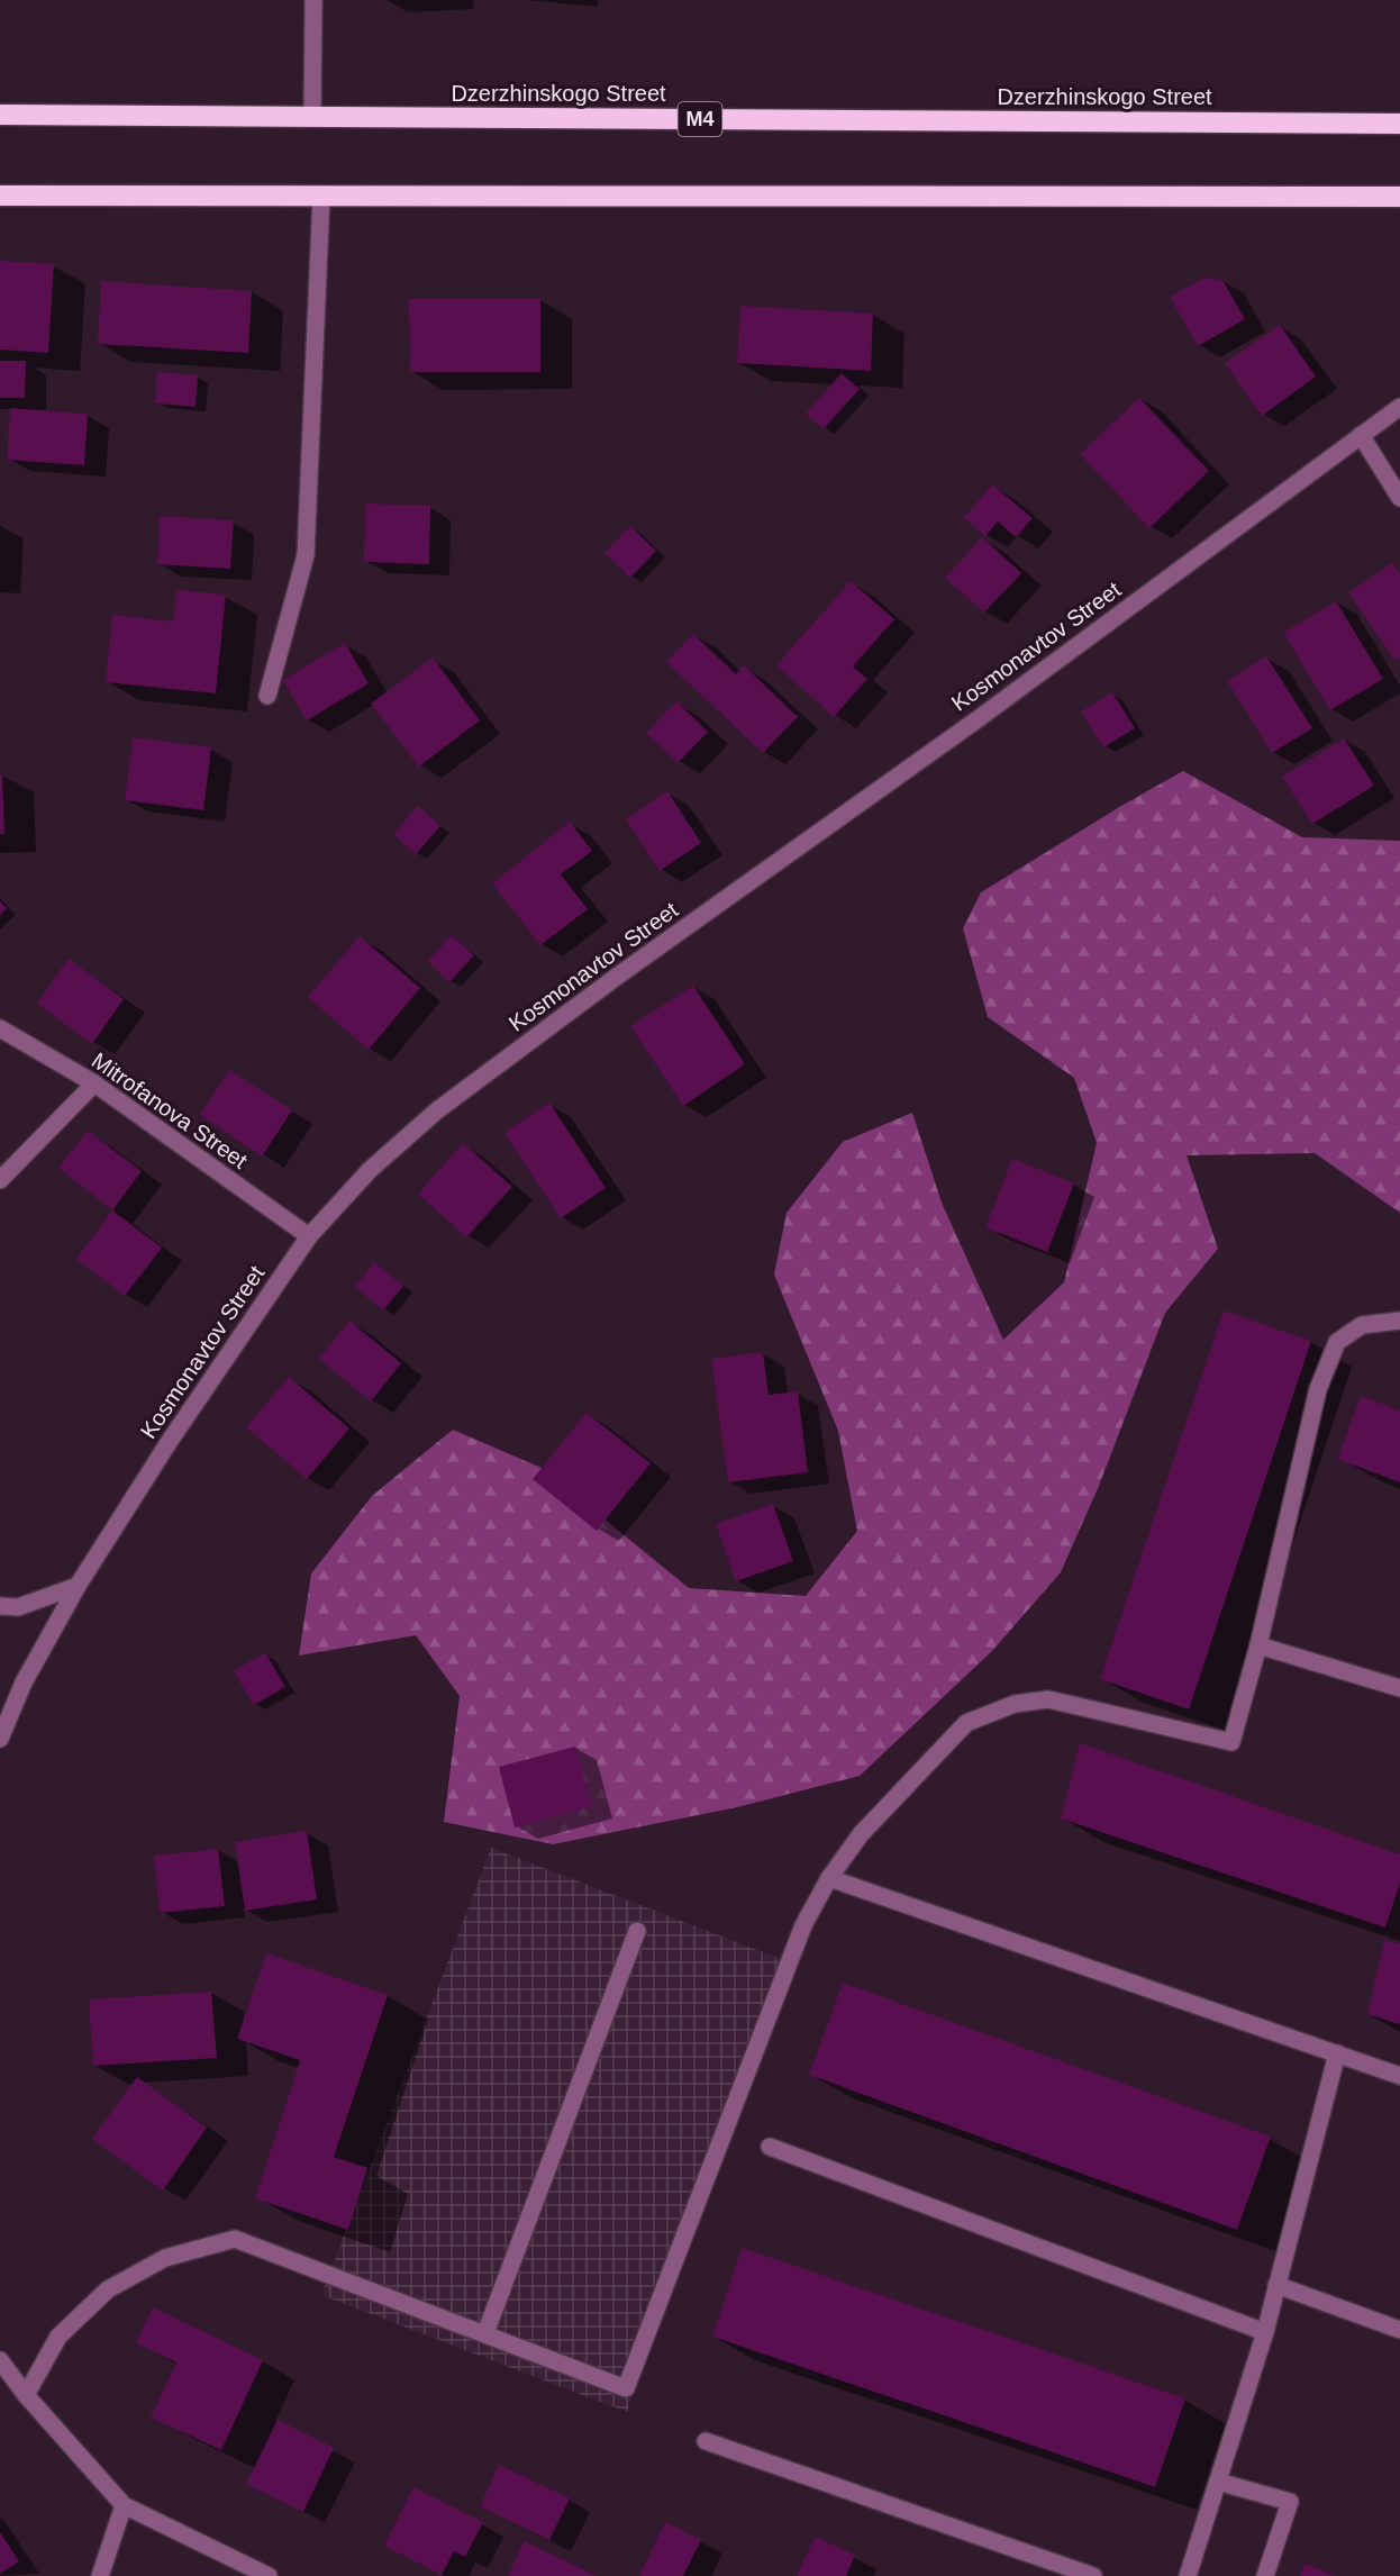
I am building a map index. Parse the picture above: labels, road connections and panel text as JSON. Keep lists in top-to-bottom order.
{
  "streets": {
    "highway": ["Dzerzhinskogo Street", "M4"],
    "street": ["Kosmonavtov Street", "Mitrofanova Street"]
  },
  "crossings": [
    ["Kosmonavtov Street", "Mitrofanova Street"]
  ]
}
